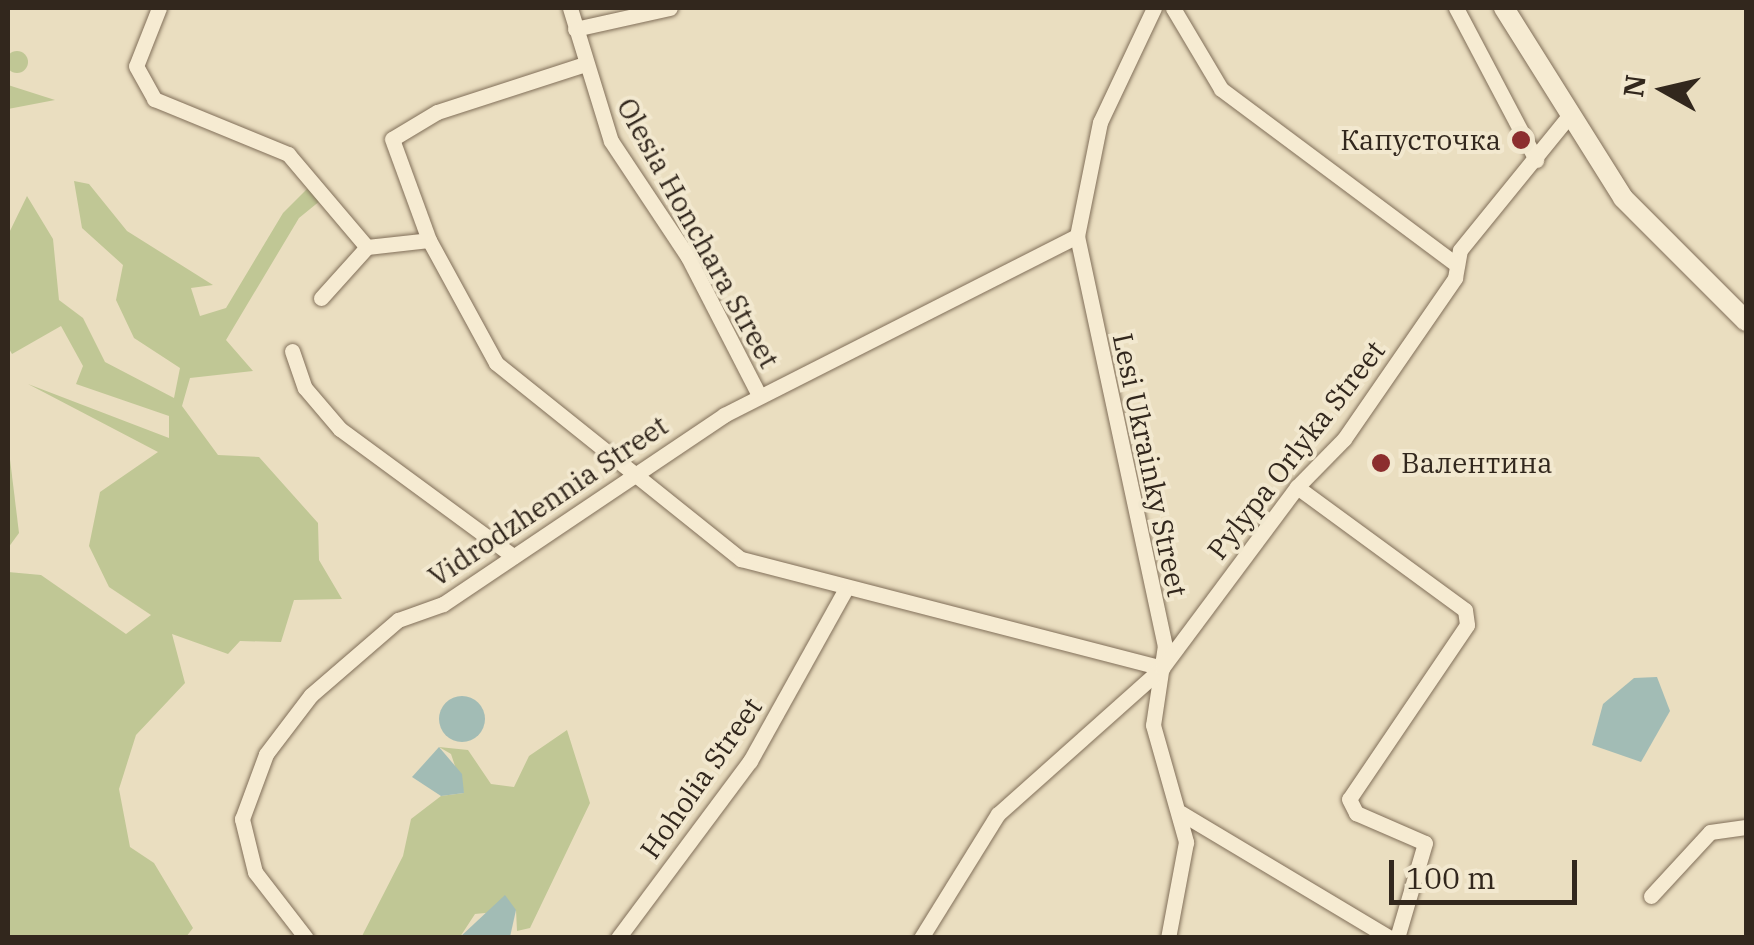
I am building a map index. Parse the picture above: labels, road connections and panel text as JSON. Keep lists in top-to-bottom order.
{
  "streets": {
    "street": [
      "Olesia Honchara Street",
      "Pylypa Orlyka Street",
      "Lesi Ukrainky Street",
      "Vidrodzhennia Street",
      "Hoholia Street"
    ]
  },
  "crossings": [
    ["Olesia Honchara Street", "Vidrodzhennia Street"],
    ["Pylypa Orlyka Street", "Lesi Ukrainky Street"],
    ["Lesi Ukrainky Street", "Vidrodzhennia Street"]
  ],
  "places": ["Капусточка", "Валентина"],
  "scale_bar": "100 m",
  "north": "left"
}
